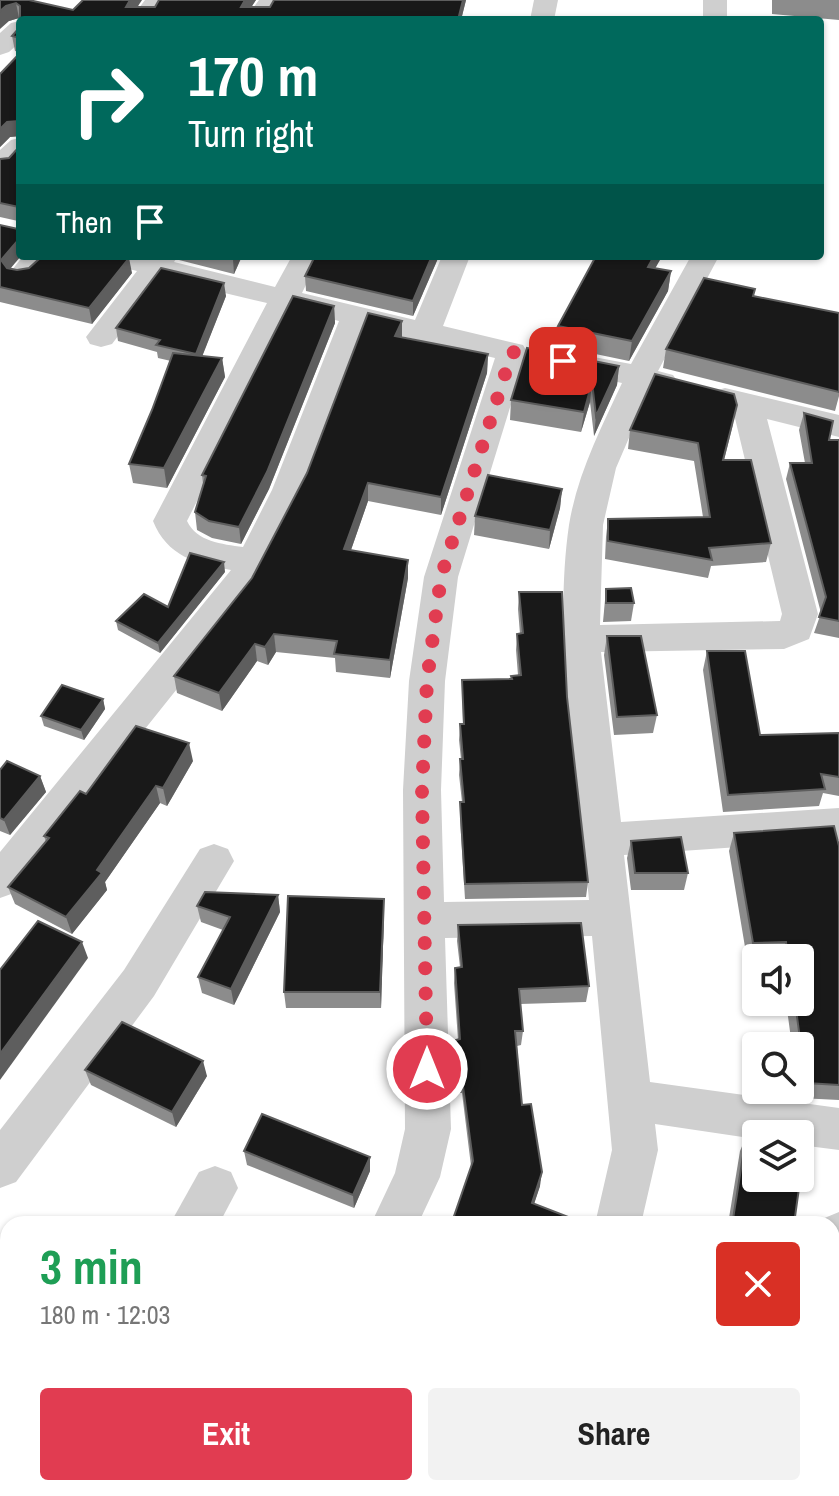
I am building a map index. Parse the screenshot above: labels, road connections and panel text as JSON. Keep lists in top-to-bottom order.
{
  "page": {
    "turn": ["170 m", "Turn right"],
    "then": "Then",
    "heading": ["3 min", "180 m · 12:03"],
    "buttons": ["Exit", "Share"]
  }
}
